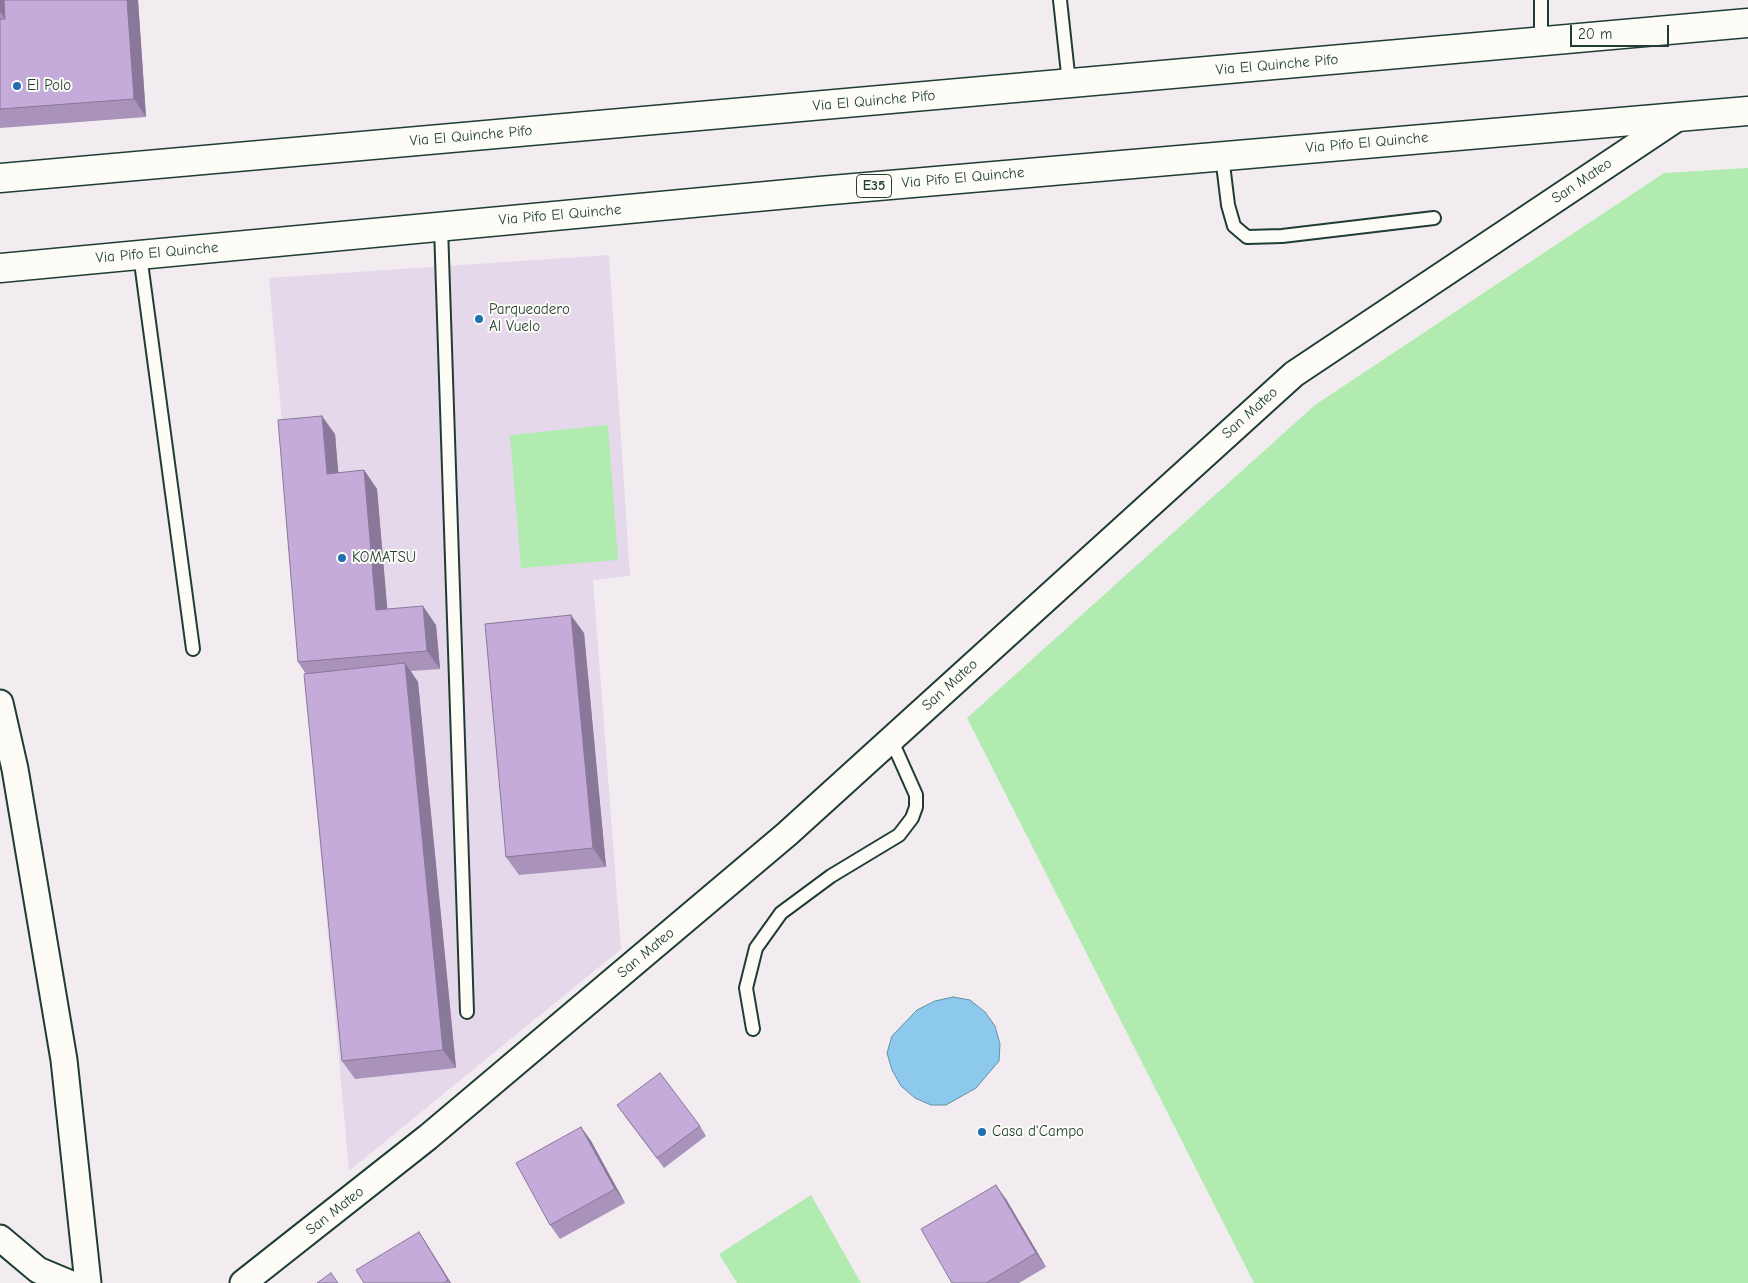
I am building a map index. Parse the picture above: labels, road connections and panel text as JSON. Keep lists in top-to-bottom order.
{
  "streets": {
    "highway": ["Via El Quinche Pifo", "Via Pifo El Quinche", "E35"],
    "street": ["San Mateo"]
  },
  "crossings": [
    ["Via Pifo El Quinche", "San Mateo"]
  ],
  "places": [
    "El Polo",
    "Parqueadero Al Vuelo",
    "KOMATSU",
    "Casa d'Campo"
  ],
  "scale_bar": "20 m"
}
